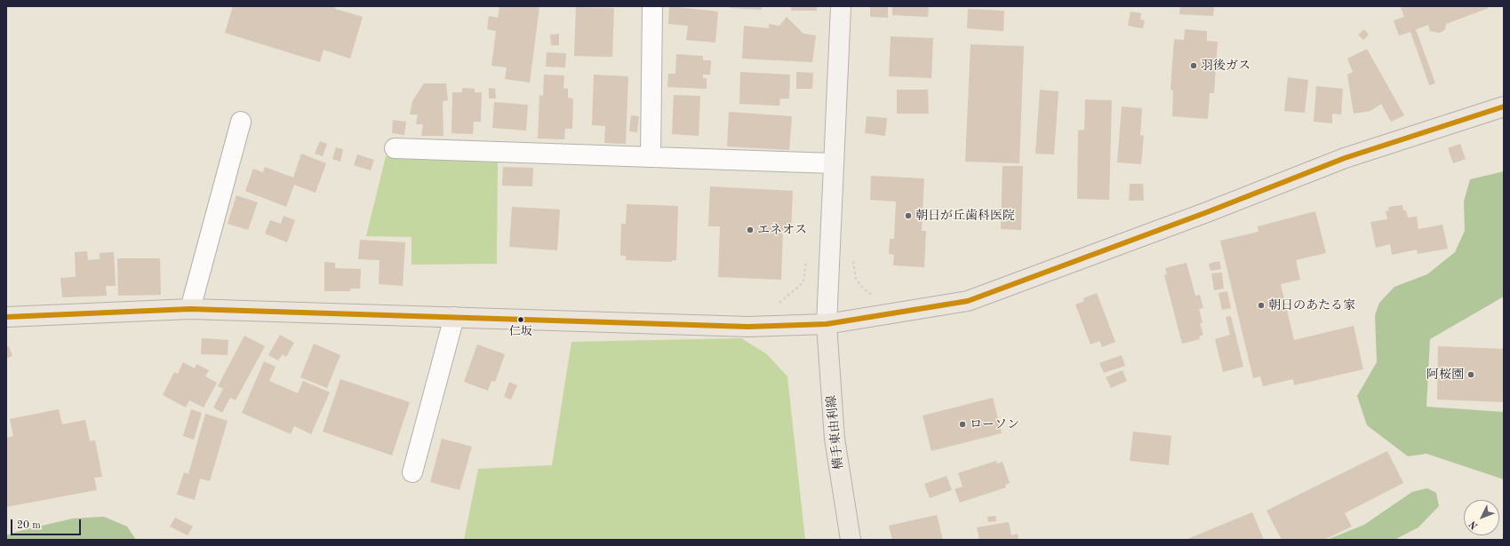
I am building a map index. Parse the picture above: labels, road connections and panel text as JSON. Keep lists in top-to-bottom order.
{
  "streets": {
    "main road": ["横手東由利線"]
  },
  "places": [
    "羽後ガス",
    "朝日が丘歯科医院",
    "エネオス",
    "朝日のあたる家",
    "仁坂",
    "阿桜園",
    "ローソン"
  ],
  "scale_bar": "20 m",
  "north": "bottom left"
}
